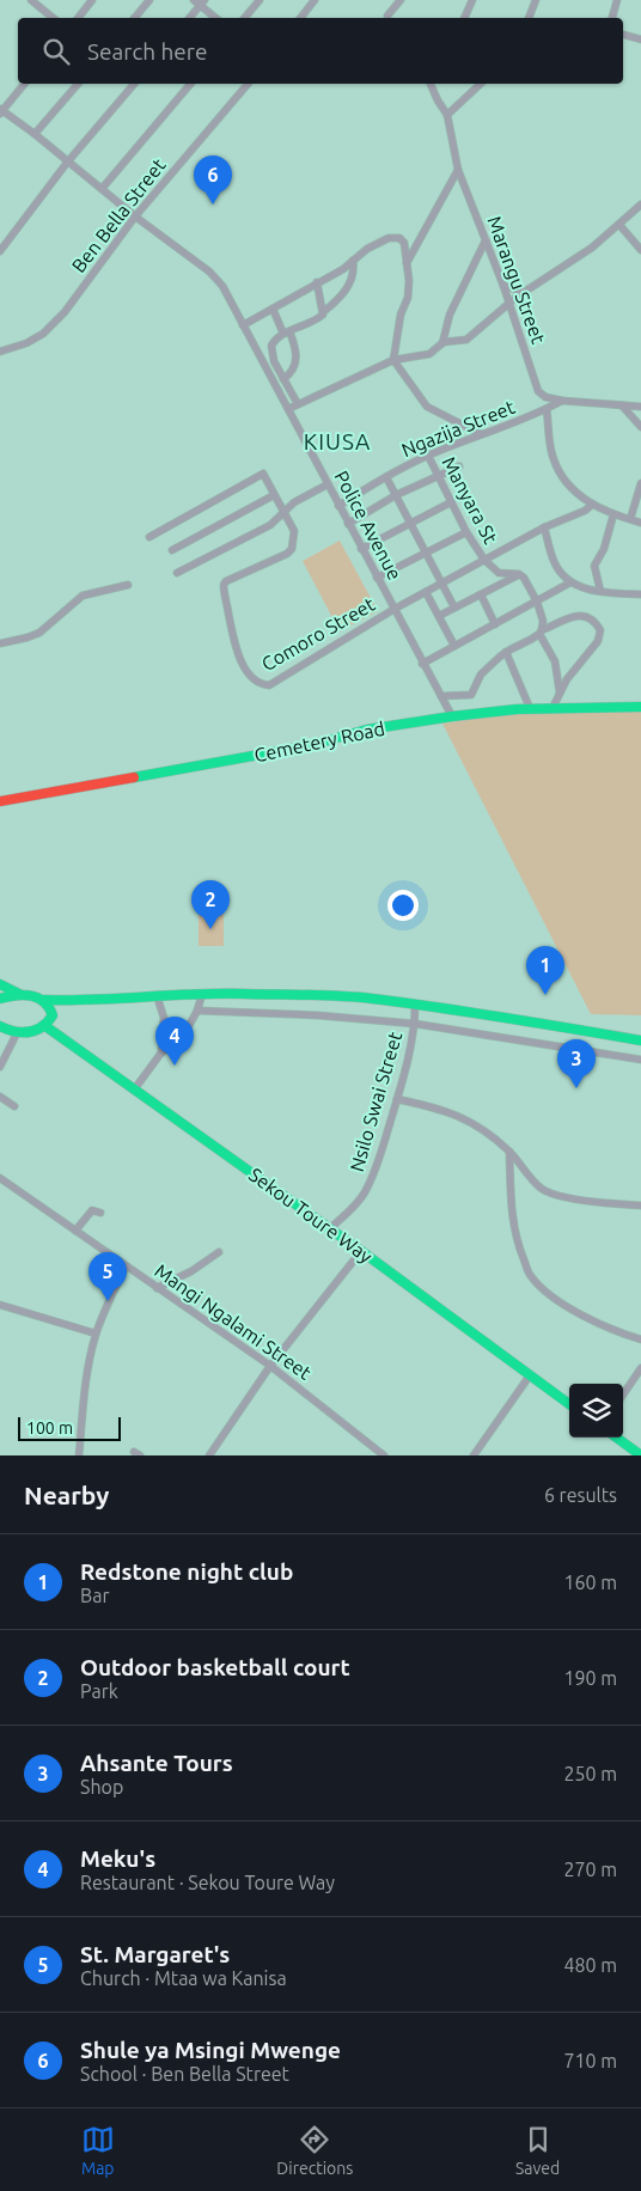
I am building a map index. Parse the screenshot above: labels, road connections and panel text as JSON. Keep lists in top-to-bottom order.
{
  "streets": {
    "main road": ["Cemetery Road", "Sekou Toure Way"],
    "street": [
      "Ben Bella Street",
      "Marangu Street",
      "Ngazija Street",
      "Manyara St",
      "Police Avenue",
      "Comoro Street",
      "Nsilo Swai Street",
      "Mangi Ngalami Street"
    ]
  },
  "crossings": [
    ["Ben Bella Street", "Police Avenue"],
    ["Marangu Street", "Ngazija Street"],
    ["Ngazija Street", "Manyara St"],
    ["Ngazija Street", "Police Avenue"],
    ["Manyara St", "Comoro Street"],
    ["Police Avenue", "Comoro Street"],
    ["Police Avenue", "Cemetery Road"],
    ["Nsilo Swai Street", "Sekou Toure Way"]
  ],
  "districts": ["KIUSA"],
  "scale_bar": "100 m",
  "page": {
    "search": "Search here",
    "pins": [
      "6",
      "2",
      "1",
      "4",
      "3",
      "5"
    ],
    "scale": "100 m",
    "heading": ["Nearby", "6 results"],
    "list": [
      {
        "mark": "1",
        "name": "Redstone night club",
        "note": "Bar",
        "value": "160 m"
      },
      {
        "mark": "2",
        "name": "Outdoor basketball court",
        "note": "Park",
        "value": "190 m"
      },
      {
        "mark": "3",
        "name": "Ahsante Tours",
        "note": "Shop",
        "value": "250 m"
      },
      {
        "mark": "4",
        "name": "Meku's",
        "note": "Restaurant · Sekou Toure Way",
        "value": "270 m"
      },
      {
        "mark": "5",
        "name": "St. Margaret's",
        "note": "Church · Mtaa wa Kanisa",
        "value": "480 m"
      },
      {
        "mark": "6",
        "name": "Shule ya Msingi Mwenge",
        "note": "School · Ben Bella Street",
        "value": "710 m"
      }
    ],
    "nav": ["Map", "Directions", "Saved"]
  }
}
